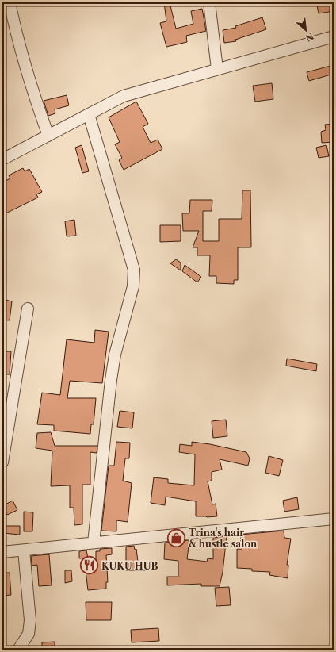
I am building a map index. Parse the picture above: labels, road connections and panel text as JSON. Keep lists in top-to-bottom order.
{
  "places": {
    "shop": ["Trina's hair & hustle salon"],
    "restaurant": ["KUKU HUB"]
  },
  "north": "bottom right"
}
